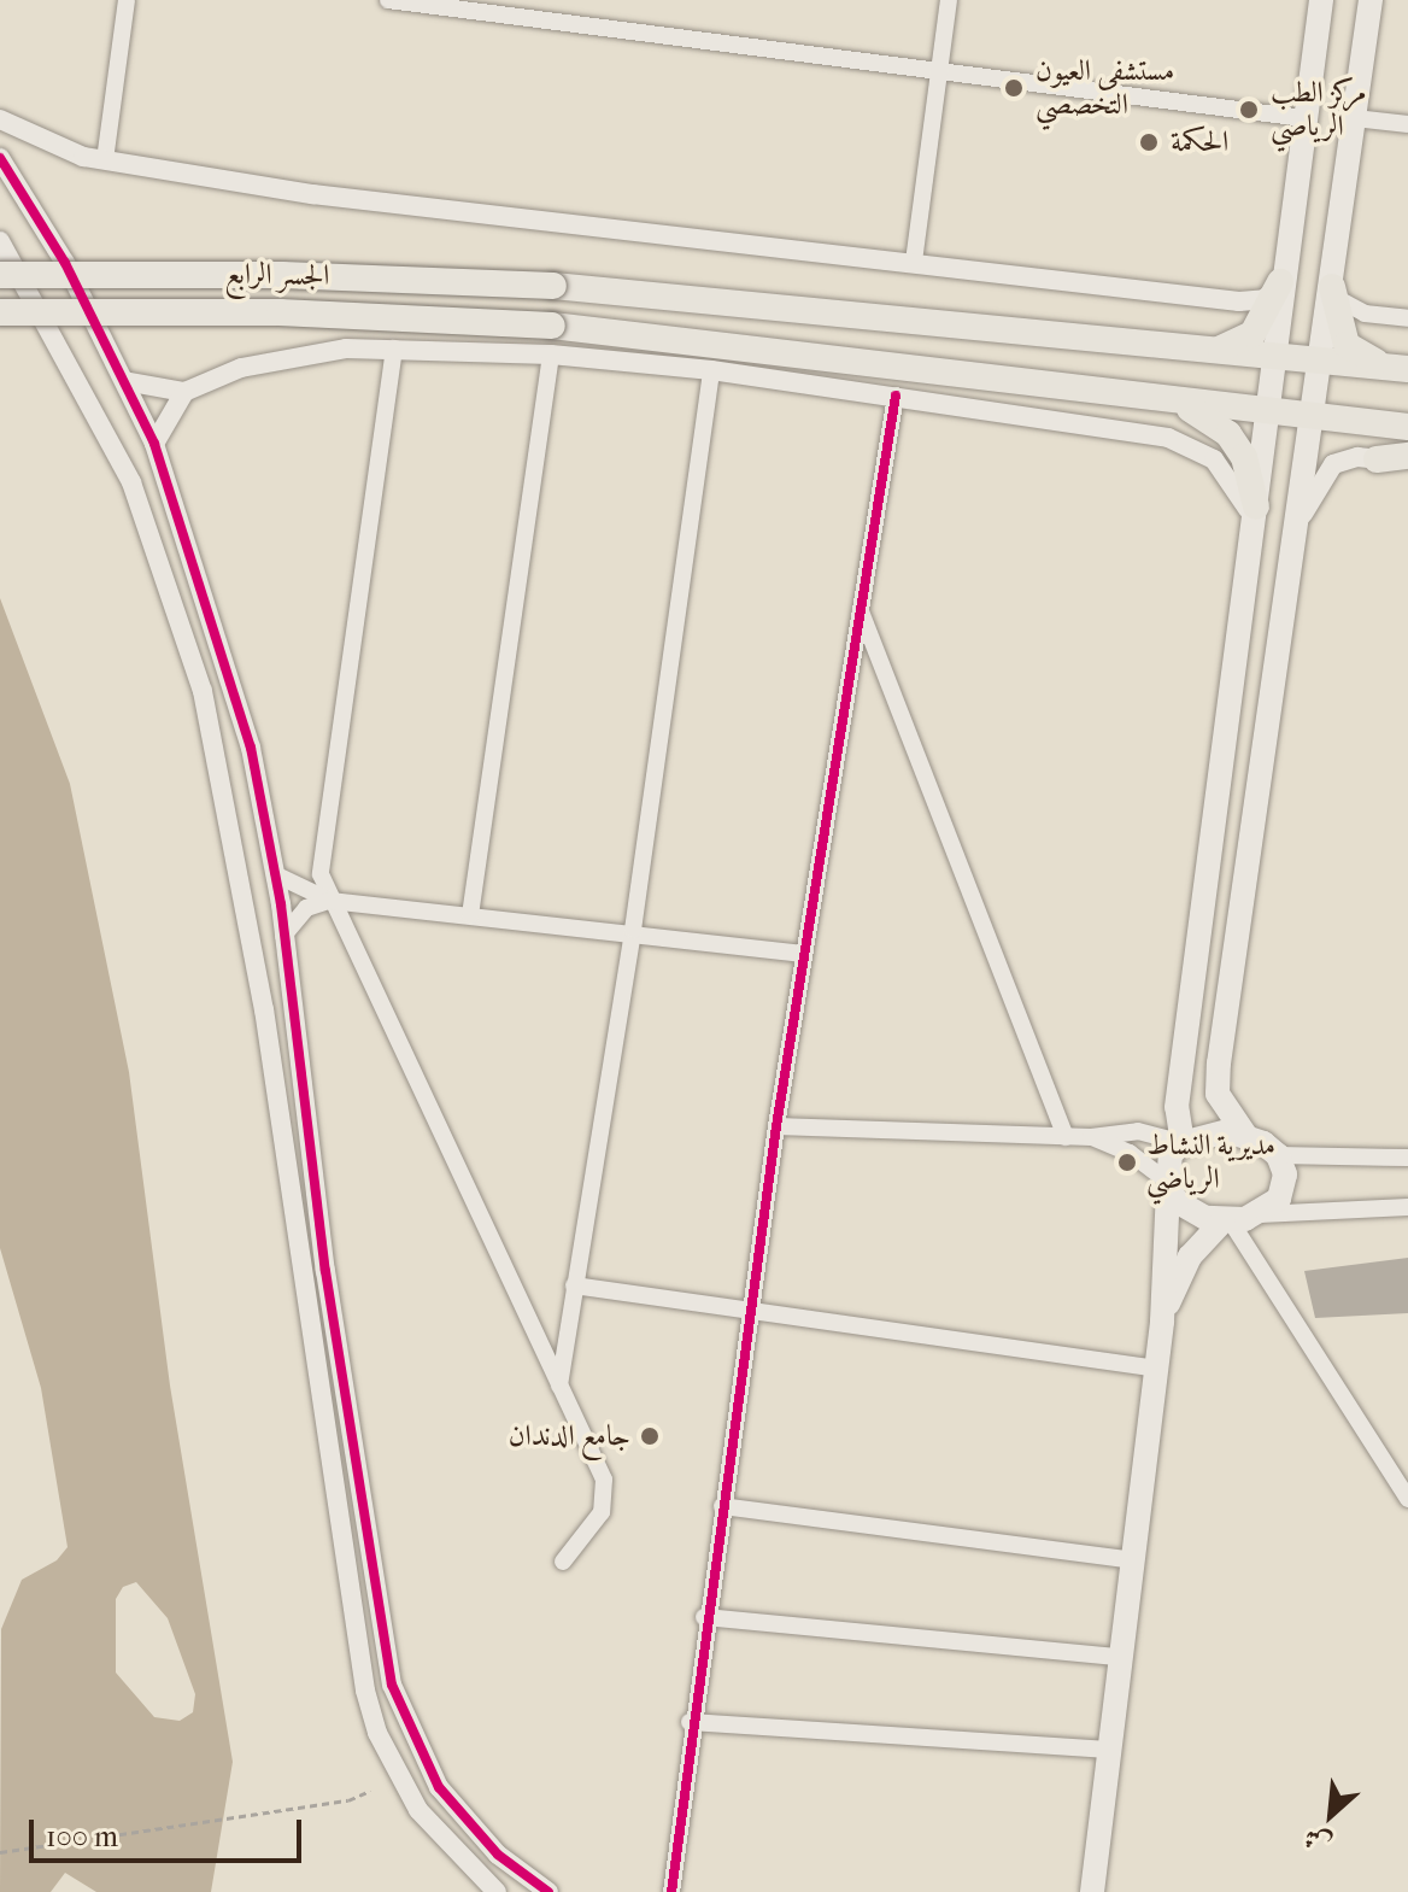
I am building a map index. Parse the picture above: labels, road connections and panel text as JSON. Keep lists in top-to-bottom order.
{
  "streets": {
    "main road": ["الجسر الرابع"]
  },
  "places": [
    "مستشفى العيون التخصصي",
    "مركز الطب الرياصي",
    "الحكمة",
    "مديرية النشاط الرياضي",
    "جامع الدندان"
  ],
  "scale_bar": "100 m",
  "north": "bottom left"
}
